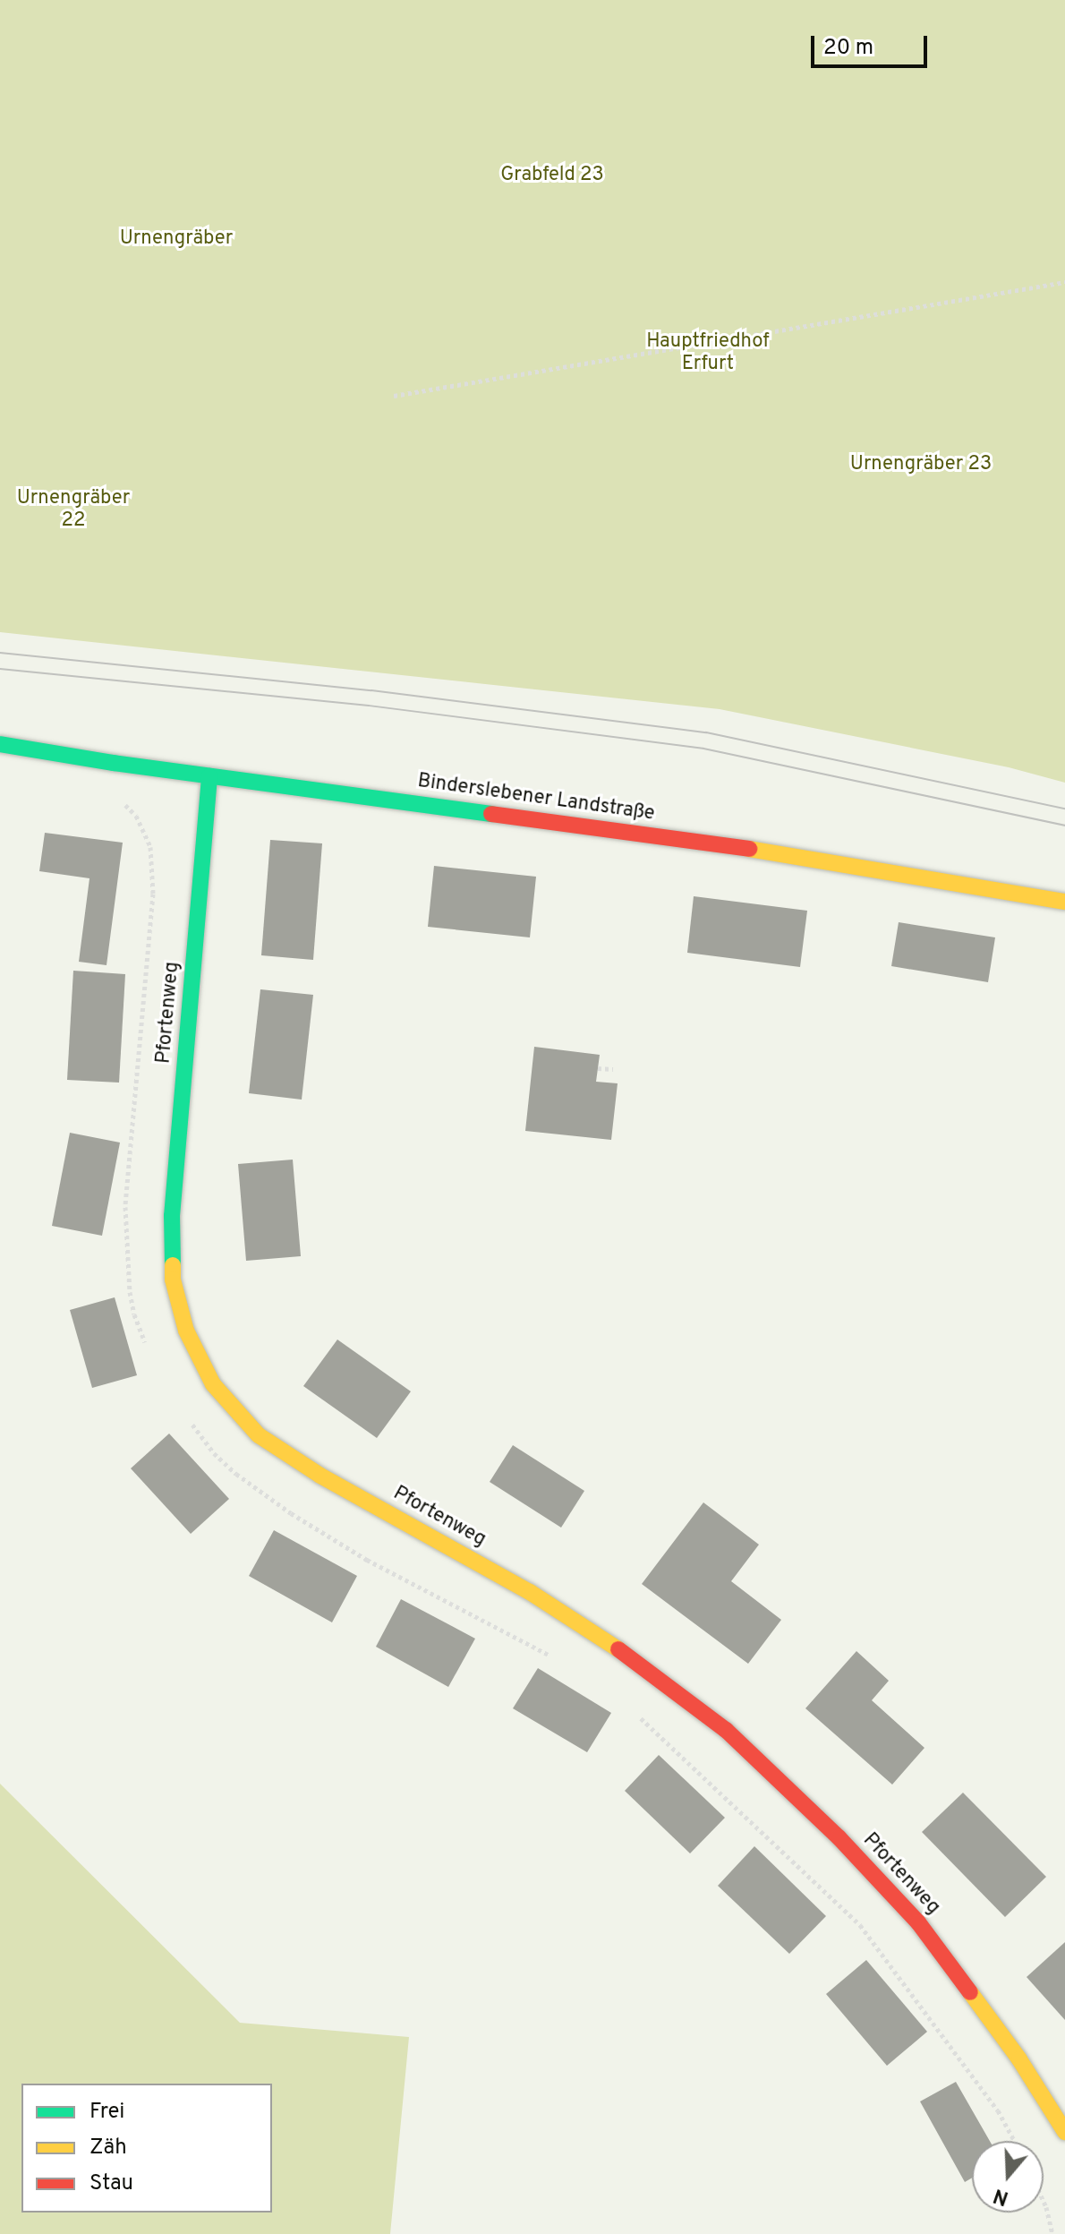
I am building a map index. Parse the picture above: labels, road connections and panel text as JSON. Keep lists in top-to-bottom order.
{
  "streets": {
    "street": ["Binderslebener Landstraße", "Pfortenweg"]
  },
  "crossings": [
    ["Binderslebener Landstraße", "Pfortenweg"]
  ],
  "parks": [
    "Grabfeld 23",
    "Urnengräber",
    "Hauptfriedhof Erfurt",
    "Urnengräber 23",
    "Urnengräber 22"
  ],
  "legend": ["Frei", "Zäh", "Stau"],
  "scale_bar": "20 m",
  "north": "bottom"
}
